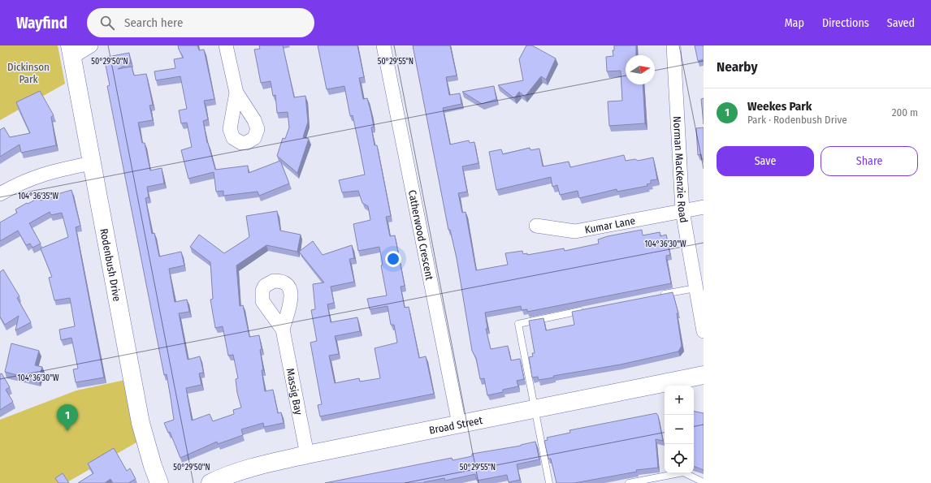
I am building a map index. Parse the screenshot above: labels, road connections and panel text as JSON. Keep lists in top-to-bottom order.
{
  "streets": {
    "street": [
      "Norman MacKenzie Road",
      "Kumar Lane",
      "Catherwood Crescent",
      "Rodenbush Drive",
      "Massig Bay",
      "Broad Street"
    ]
  },
  "crossings": [
    ["Norman MacKenzie Road", "Kumar Lane"],
    ["Catherwood Crescent", "Broad Street"],
    ["Massig Bay", "Broad Street"]
  ],
  "parks": ["Dickinson Park"],
  "north": "right",
  "page": {
    "header": "Wayfind",
    "search": "Search here",
    "nav": ["Map", "Directions", "Saved"],
    "heading": "Nearby",
    "list": [
      {
        "mark": "1",
        "name": "Weekes Park",
        "note": "Park · Rodenbush Drive",
        "value": "200 m"
      }
    ],
    "buttons": ["Save", "Share"],
    "map_buttons": ["+", "−"],
    "pins": "1"
  },
  "coordinates": [
    "50°29'50\"N",
    "50°29'55\"N",
    "104°36'35\"W",
    "104°36'30\"W"
  ]
}
